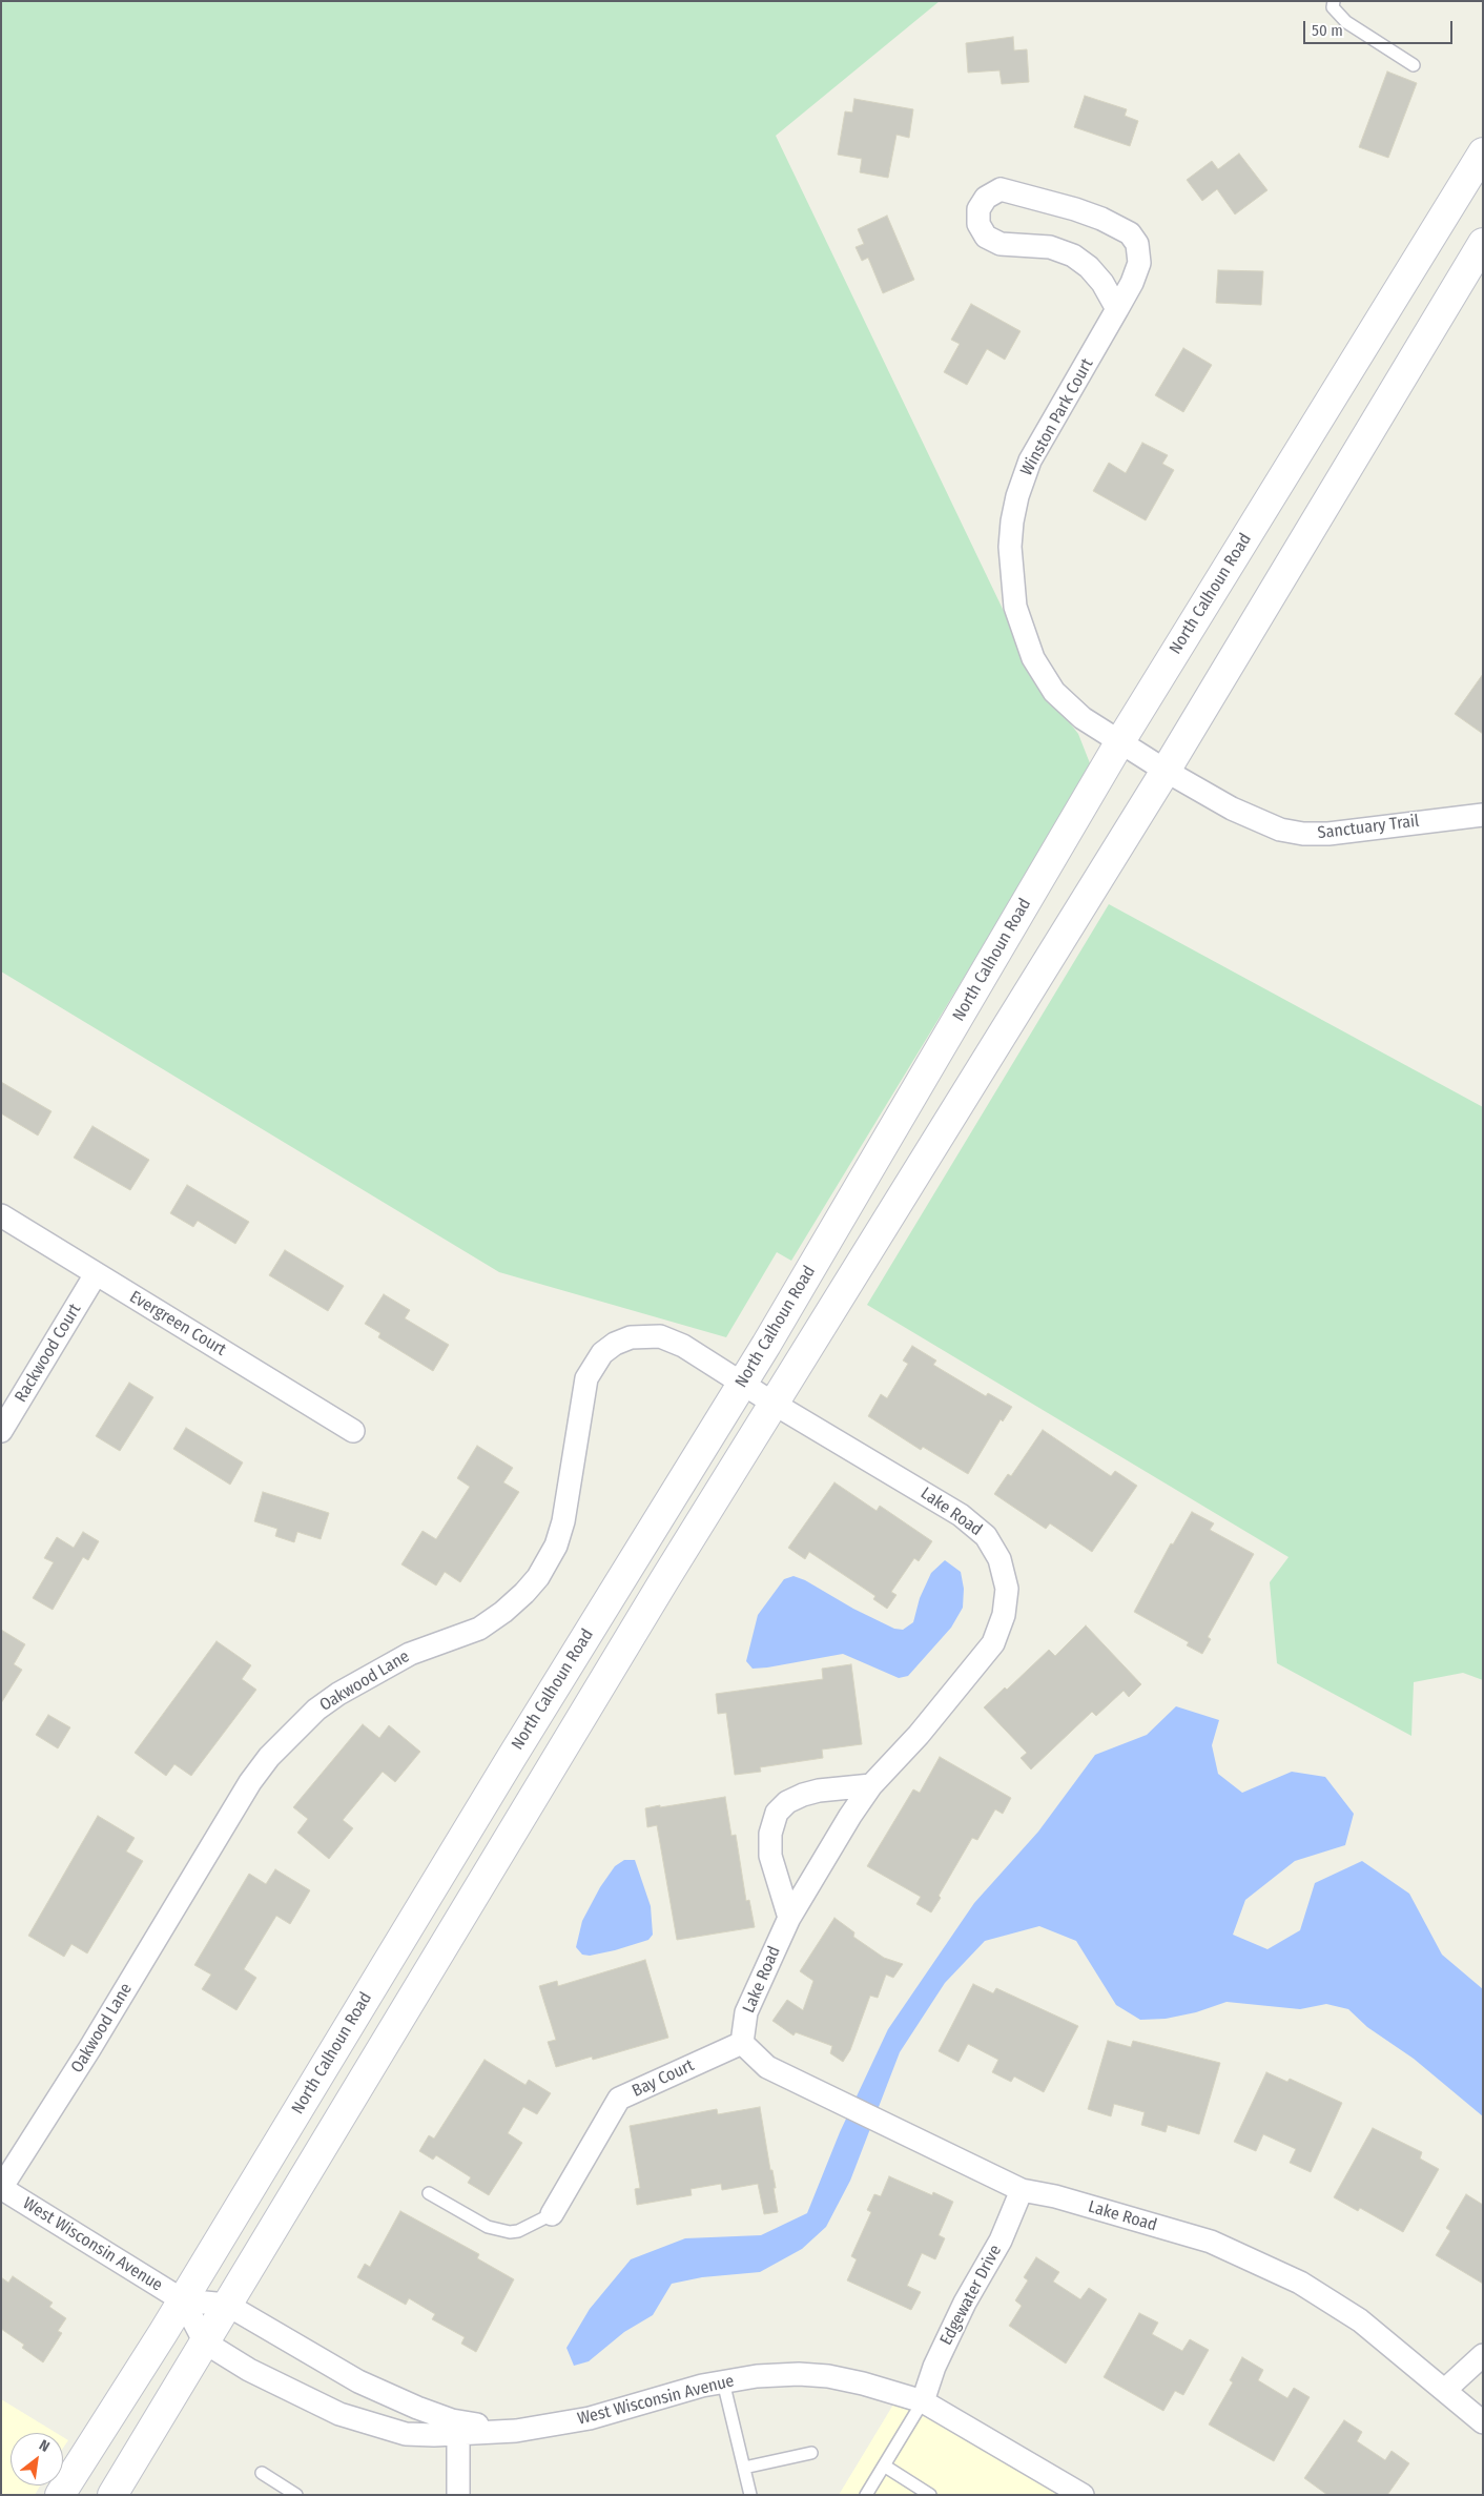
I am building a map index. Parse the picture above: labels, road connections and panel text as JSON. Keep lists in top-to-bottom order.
{
  "streets": {
    "main road": ["North Calhoun Road"],
    "street": [
      "Winston Park Court",
      "Sanctuary Trail",
      "Evergreen Court",
      "Rackwood Court",
      "Lake Road",
      "Oakwood Lane",
      "Bay Court",
      "West Wisconsin Avenue",
      "Edgewater Drive"
    ]
  },
  "crossings": [
    ["Winston Park Court", "North Calhoun Road"],
    ["Winston Park Court", "Sanctuary Trail"],
    ["North Calhoun Road", "Sanctuary Trail"],
    ["North Calhoun Road", "Lake Road"],
    ["North Calhoun Road", "Oakwood Lane"],
    ["North Calhoun Road", "West Wisconsin Avenue"],
    ["Evergreen Court", "Rackwood Court"],
    ["Lake Road", "Oakwood Lane"],
    ["Lake Road", "Bay Court"],
    ["Lake Road", "Edgewater Drive"],
    ["Oakwood Lane", "West Wisconsin Avenue"],
    ["West Wisconsin Avenue", "Edgewater Drive"]
  ],
  "scale_bar": "50 m",
  "north": "top right"
}
